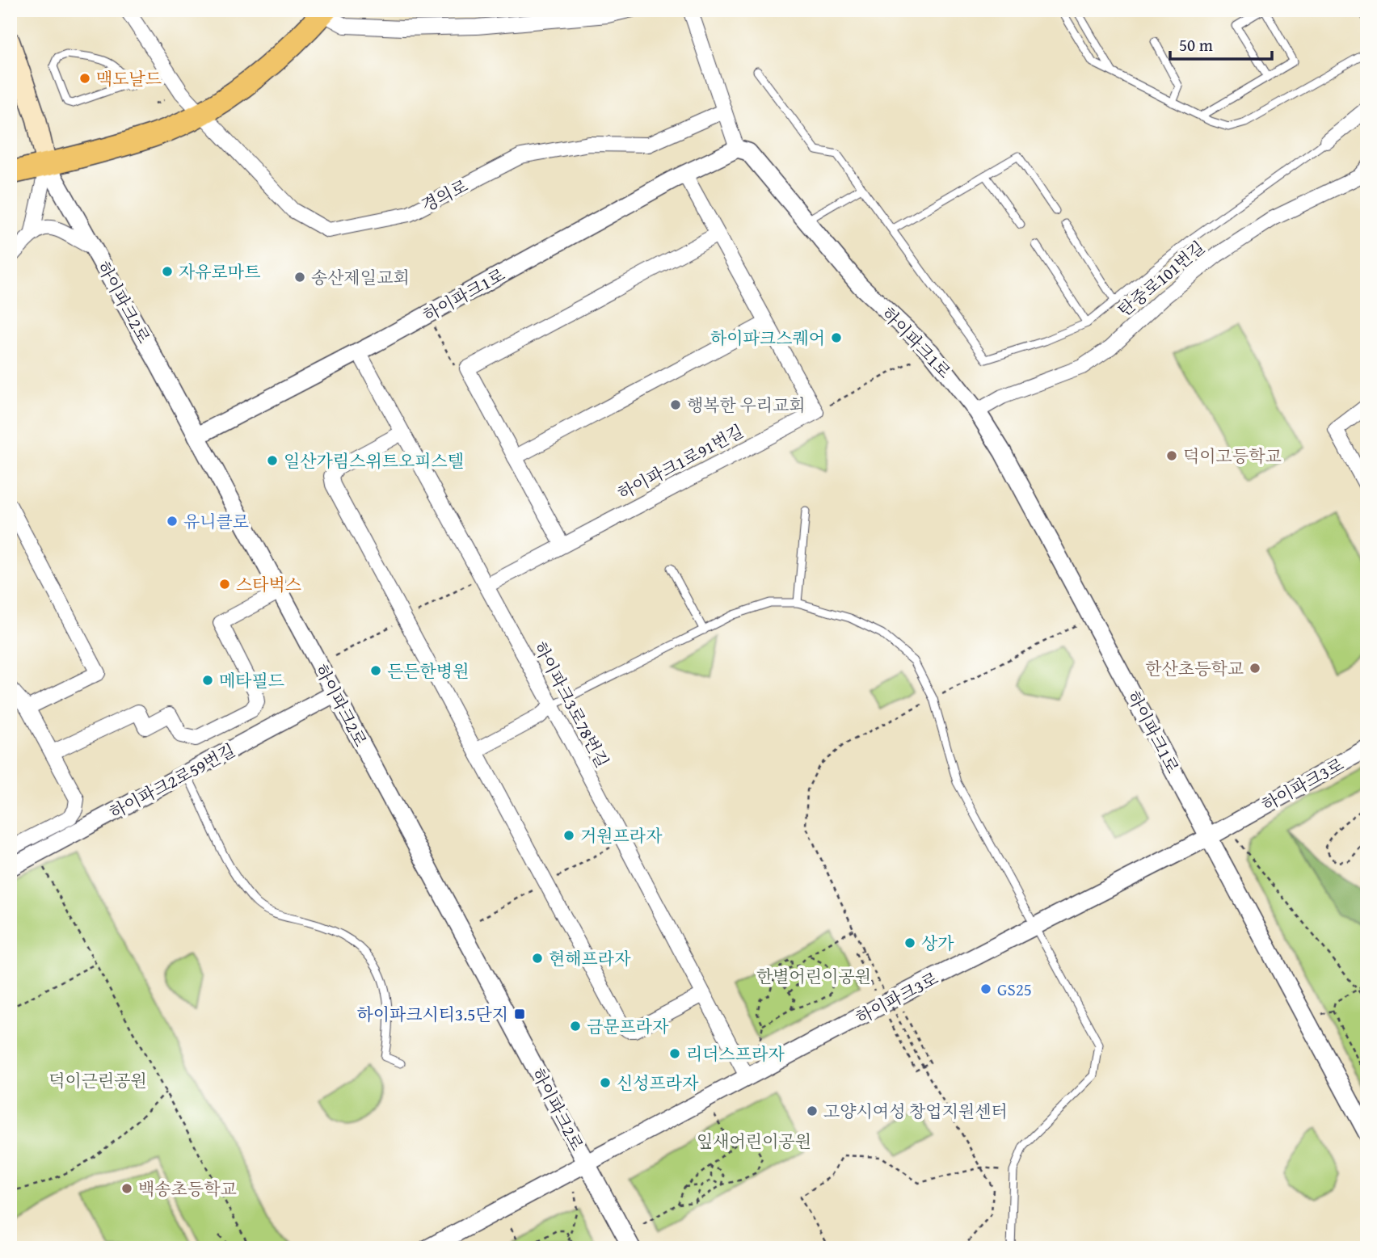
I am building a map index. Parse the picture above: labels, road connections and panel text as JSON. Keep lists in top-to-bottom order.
{
  "streets": {
    "street": [
      "경의로",
      "탄중로101번길",
      "하이파크1로",
      "하이파크2로",
      "하이파크1로91번길",
      "하이파크3로78번길",
      "하이파크2로59번길",
      "하이파크3로"
    ]
  },
  "crossings": [
    ["탄중로101번길", "하이파크1로"],
    ["하이파크1로", "하이파크2로"],
    ["하이파크1로", "하이파크1로91번길"],
    ["하이파크1로", "하이파크3로78번길"],
    ["하이파크1로", "하이파크3로"],
    ["하이파크2로", "하이파크2로59번길"],
    ["하이파크2로", "하이파크3로"],
    ["하이파크1로91번길", "하이파크3로78번길"],
    ["하이파크3로78번길", "하이파크3로"]
  ],
  "parks": ["한별어린이공원", "덕이근린공원", "잎새어린이공원"],
  "places": {
    "other": [
      "맥도날드",
      "자유로마트",
      "송산제일교회",
      "하이파크스퀘어",
      "행복한 우리교회",
      "덕이고등학교",
      "일산가림스위트오피스텔",
      "유니클로",
      "스타벅스",
      "한산초등학교",
      "든든한병원",
      "메타필드",
      "거원프라자",
      "상가",
      "현해프라자",
      "GS25",
      "금문프라자",
      "리더스프라자",
      "신성프라자",
      "고양시여성 창업지원센터",
      "백송초등학교"
    ],
    "transit": ["하이파크시티3.5단지"]
  },
  "scale_bar": "50 m"
}
